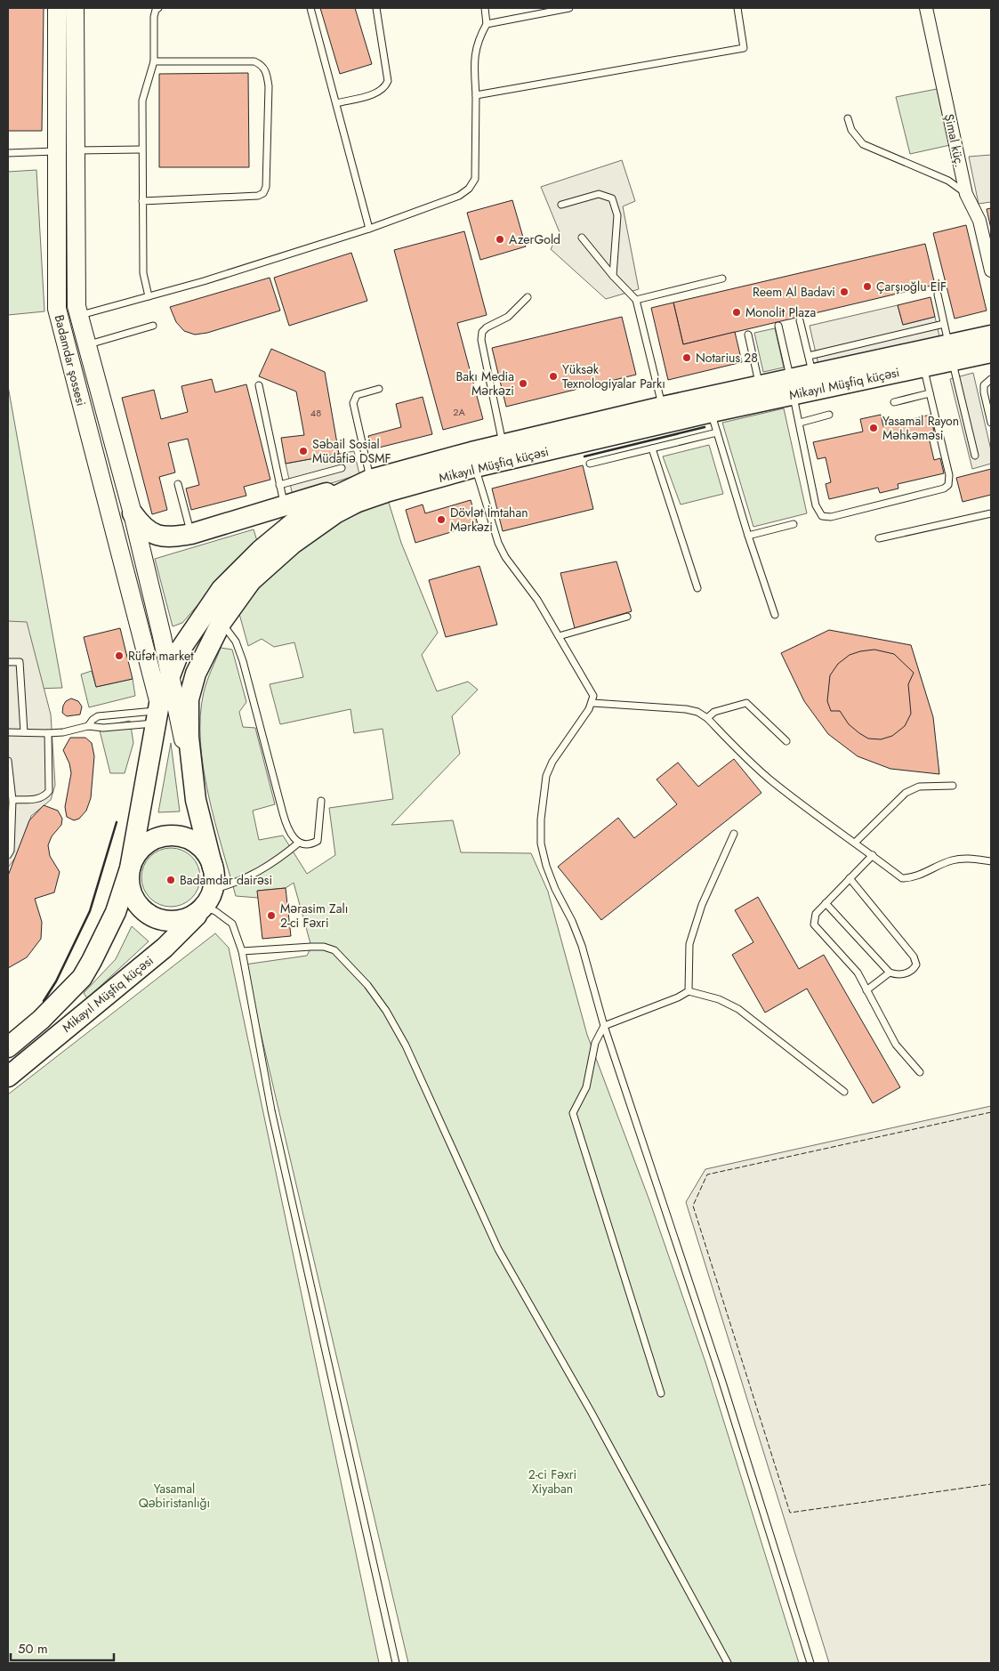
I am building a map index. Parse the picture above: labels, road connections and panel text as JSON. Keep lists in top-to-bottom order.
{
  "streets": {
    "main road": ["Badamdar şossesi", "Mikayıl Müşfiq küçəsi"],
    "street": ["Şimal küç."]
  },
  "crossings": [
    ["Badamdar şossesi", "Mikayıl Müşfiq küçəsi"]
  ],
  "parks": ["2-ci Fəxri Xiyaban", "Yasamal Qəbiristanlığı"],
  "places": [
    "AzerGold",
    "Çarşıoğlu EİF",
    "Reem Al Badavi",
    "Monolit Plaza",
    "Notarius 28",
    "Yüksək Texnologiyalar Parkı",
    "Bakı Media Mərkəzi",
    "Yasamal Rayon Məhkəməsi",
    "Səbail Sosial Müdafiə DSMF",
    "Dövlət İmtahan Mərkəzi",
    "Rüfət market",
    "Badamdar dairəsi",
    "Mərasim Zalı 2-ci Fəxri"
  ],
  "house_numbers": ["2А", "48"],
  "scale_bar": "50 m"
}
